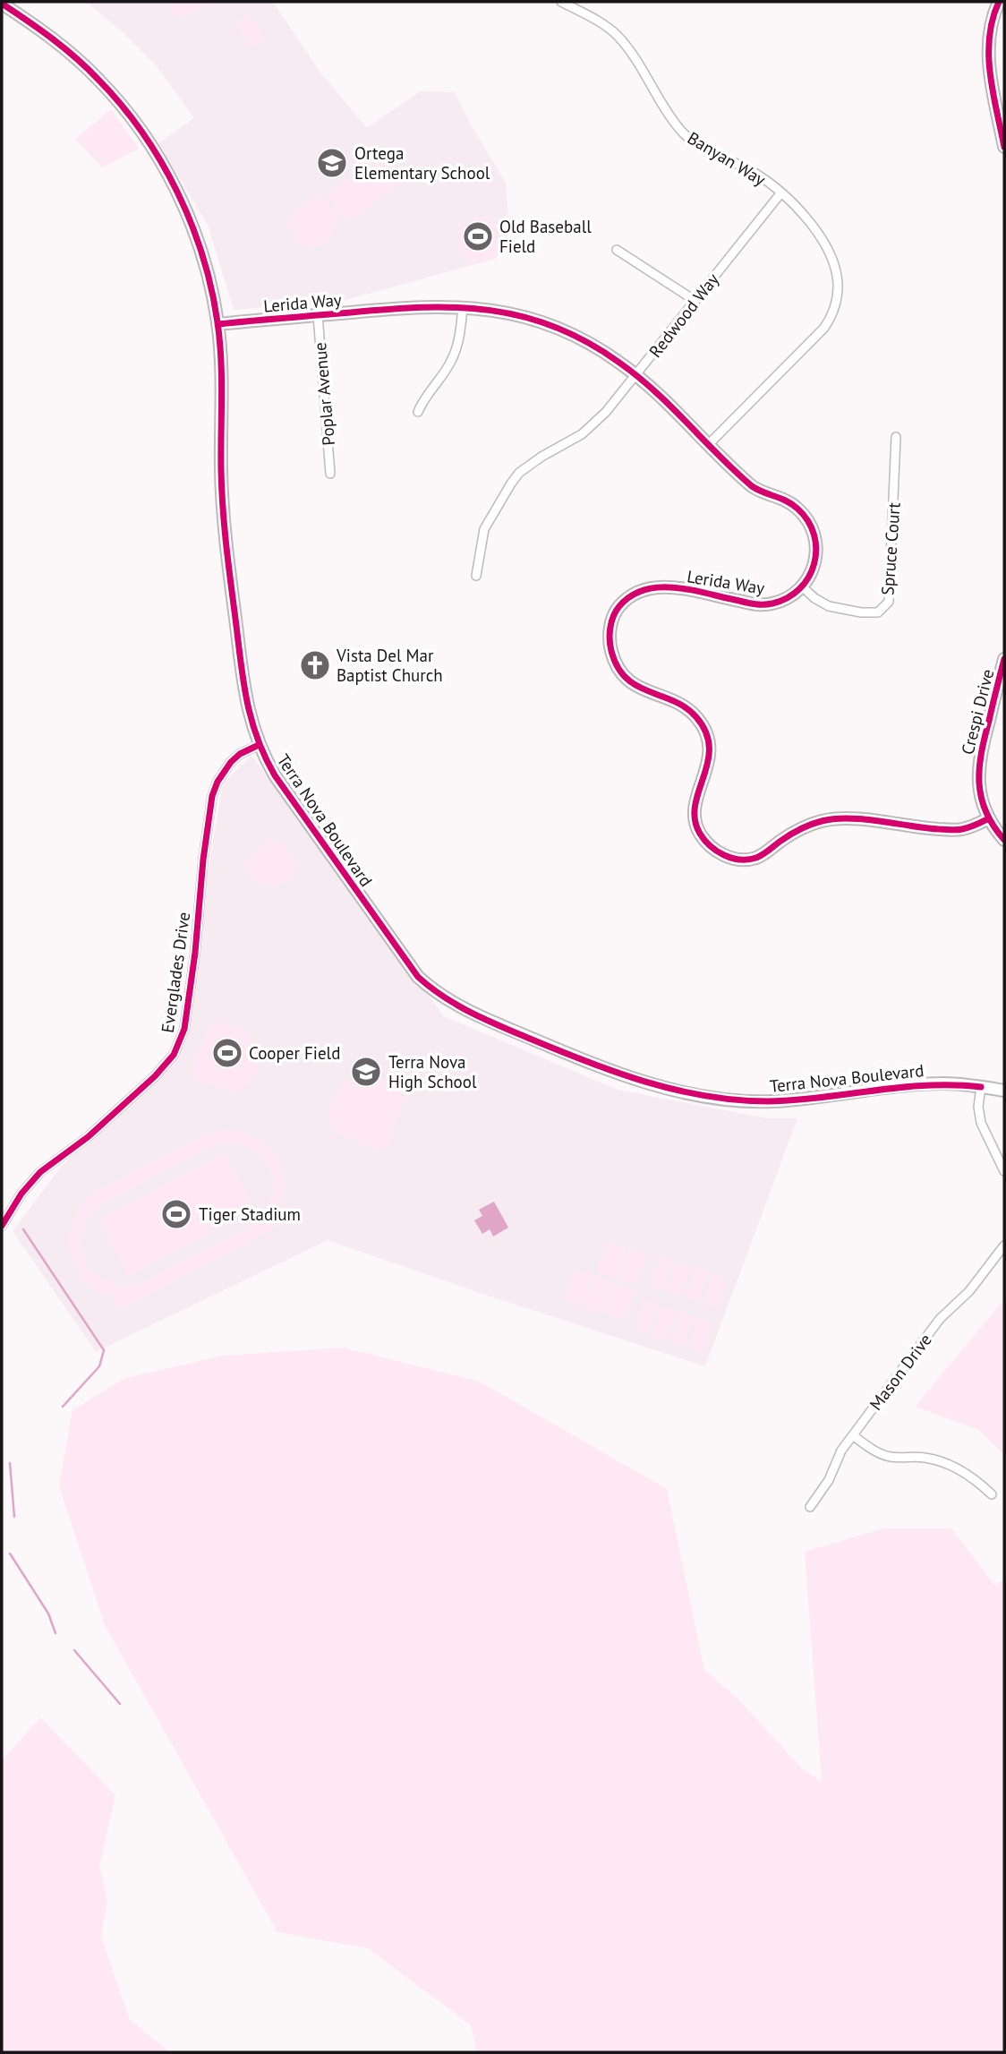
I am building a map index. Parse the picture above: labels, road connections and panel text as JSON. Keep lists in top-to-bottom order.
{
  "streets": {
    "street": [
      "Banyan Way",
      "Lerida Way",
      "Redwood Way",
      "Poplar Avenue",
      "Spruce Court",
      "Crespi Drive",
      "Terra Nova Boulevard",
      "Everglades Drive",
      "Mason Drive"
    ]
  },
  "crossings": [
    ["Banyan Way", "Lerida Way"],
    ["Banyan Way", "Redwood Way"],
    ["Lerida Way", "Redwood Way"],
    ["Lerida Way", "Poplar Avenue"],
    ["Lerida Way", "Spruce Court"],
    ["Lerida Way", "Crespi Drive"],
    ["Lerida Way", "Terra Nova Boulevard"],
    ["Terra Nova Boulevard", "Everglades Drive"]
  ],
  "places": {
    "school or university": ["Ortega Elementary School", "Terra Nova High School"],
    "sports": ["Old Baseball Field", "Cooper Field", "Tiger Stadium"],
    "church": ["Vista Del Mar Baptist Church"]
  }
}
